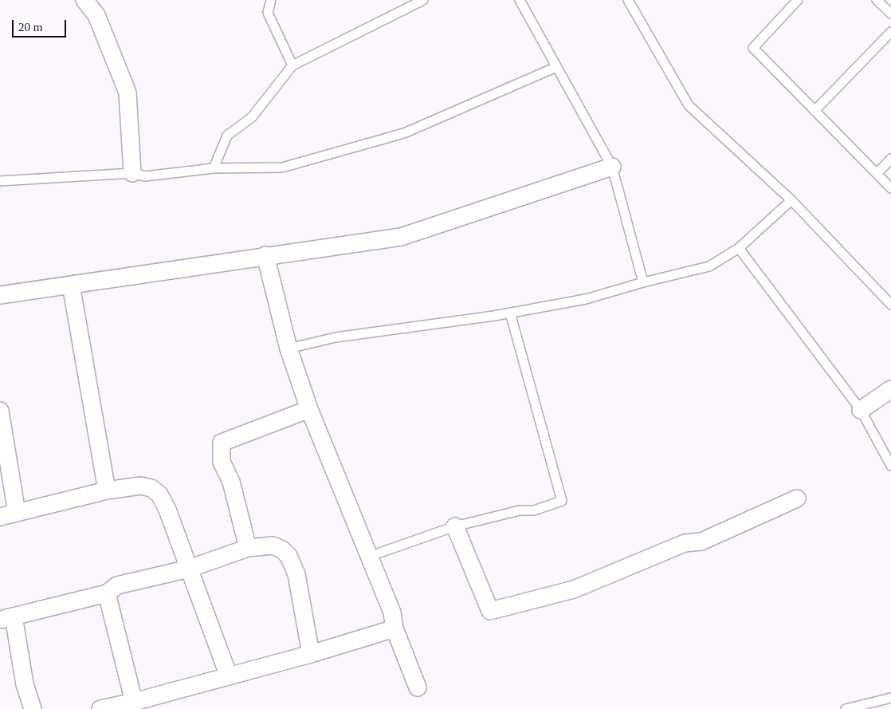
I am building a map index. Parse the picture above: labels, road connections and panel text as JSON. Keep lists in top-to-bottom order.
{
  "scale_bar": "20 m"
}
